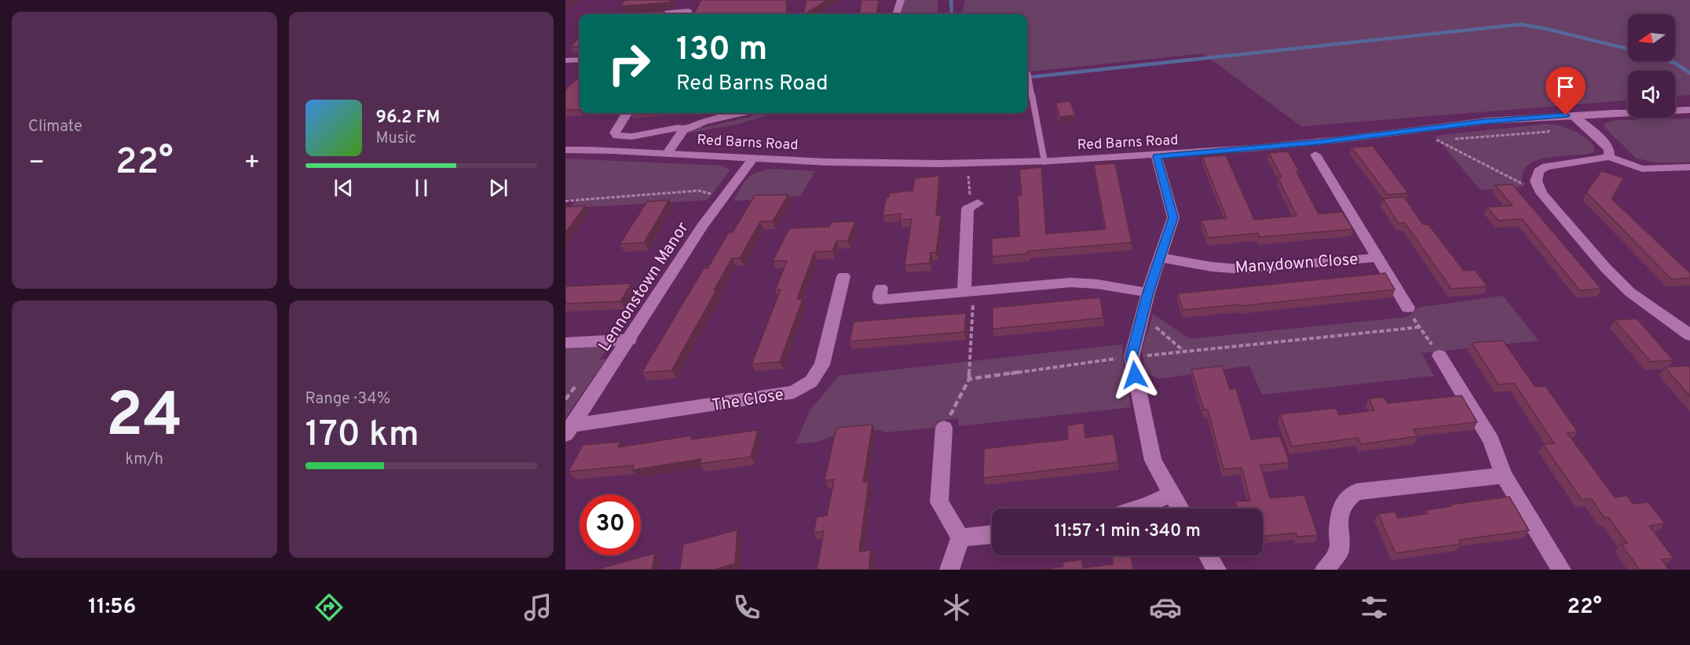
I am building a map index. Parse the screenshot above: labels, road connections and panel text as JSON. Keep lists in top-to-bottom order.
{
  "streets": {
    "street": [
      "Red Barns Road",
      "Manydown Close",
      "Lennonstown Manor",
      "The Close"
    ]
  },
  "crossings": [
    ["Red Barns Road", "Lennonstown Manor"],
    ["Lennonstown Manor", "The Close"]
  ],
  "north": "left",
  "page": {
    "tile": [
      "Climate",
      ["24", "km/h"],
      ["Range · 34%", "170 km"]
    ],
    "turn": ["130 m", "Red Barns Road"],
    "song": ["96.2 FM", "Music"],
    "heat": ["−", "22°", "+"],
    "limit": "30",
    "trip": "11:57 · 1 min · 340 m",
    "tabs": ["11:56", "22°"]
  }
}
